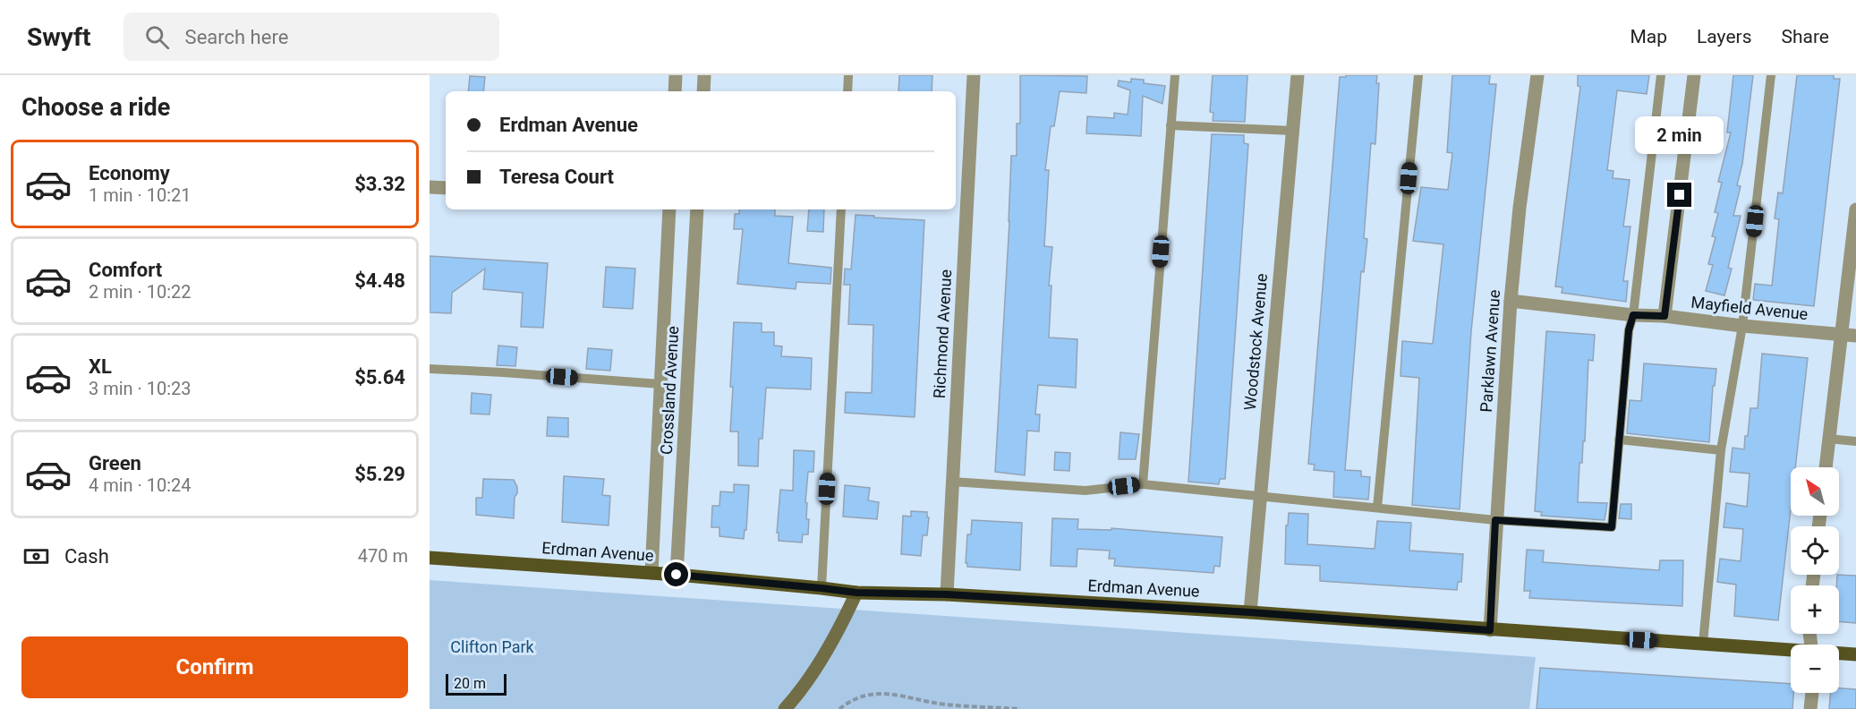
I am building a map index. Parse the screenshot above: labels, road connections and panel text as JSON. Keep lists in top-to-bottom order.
{
  "streets": {
    "main road": ["Erdman Avenue"],
    "street": [
      "Mayfield Avenue",
      "Richmond Avenue",
      "Woodstock Avenue",
      "Parklawn Avenue",
      "Crossland Avenue"
    ]
  },
  "crossings": [
    ["Mayfield Avenue", "Parklawn Avenue"],
    ["Richmond Avenue", "Erdman Avenue"],
    ["Woodstock Avenue", "Erdman Avenue"],
    ["Parklawn Avenue", "Erdman Avenue"],
    ["Crossland Avenue", "Erdman Avenue"]
  ],
  "parks": ["Clifton Park"],
  "scale_bar": "20 m",
  "north": "top left",
  "page": {
    "header": "Swyft",
    "search": "Search here",
    "nav": ["Map", "Layers", "Share"],
    "heading": "Choose a ride",
    "banner": ["Erdman Avenue", "Teresa Court"],
    "bubble": "2 min",
    "list": [
      {
        "name": "Economy",
        "note": "1 min · 10:21",
        "value": "$3.32"
      },
      {
        "name": "Comfort",
        "note": "2 min · 10:22",
        "value": "$4.48"
      },
      {
        "name": "XL",
        "note": "3 min · 10:23",
        "value": "$5.64"
      },
      {
        "name": "Green",
        "note": "4 min · 10:24",
        "value": "$5.29"
      }
    ],
    "map_buttons": ["+", "−"],
    "pay": ["Cash", "470 m"],
    "buttons": "Confirm",
    "scale": "20 m"
  }
}
